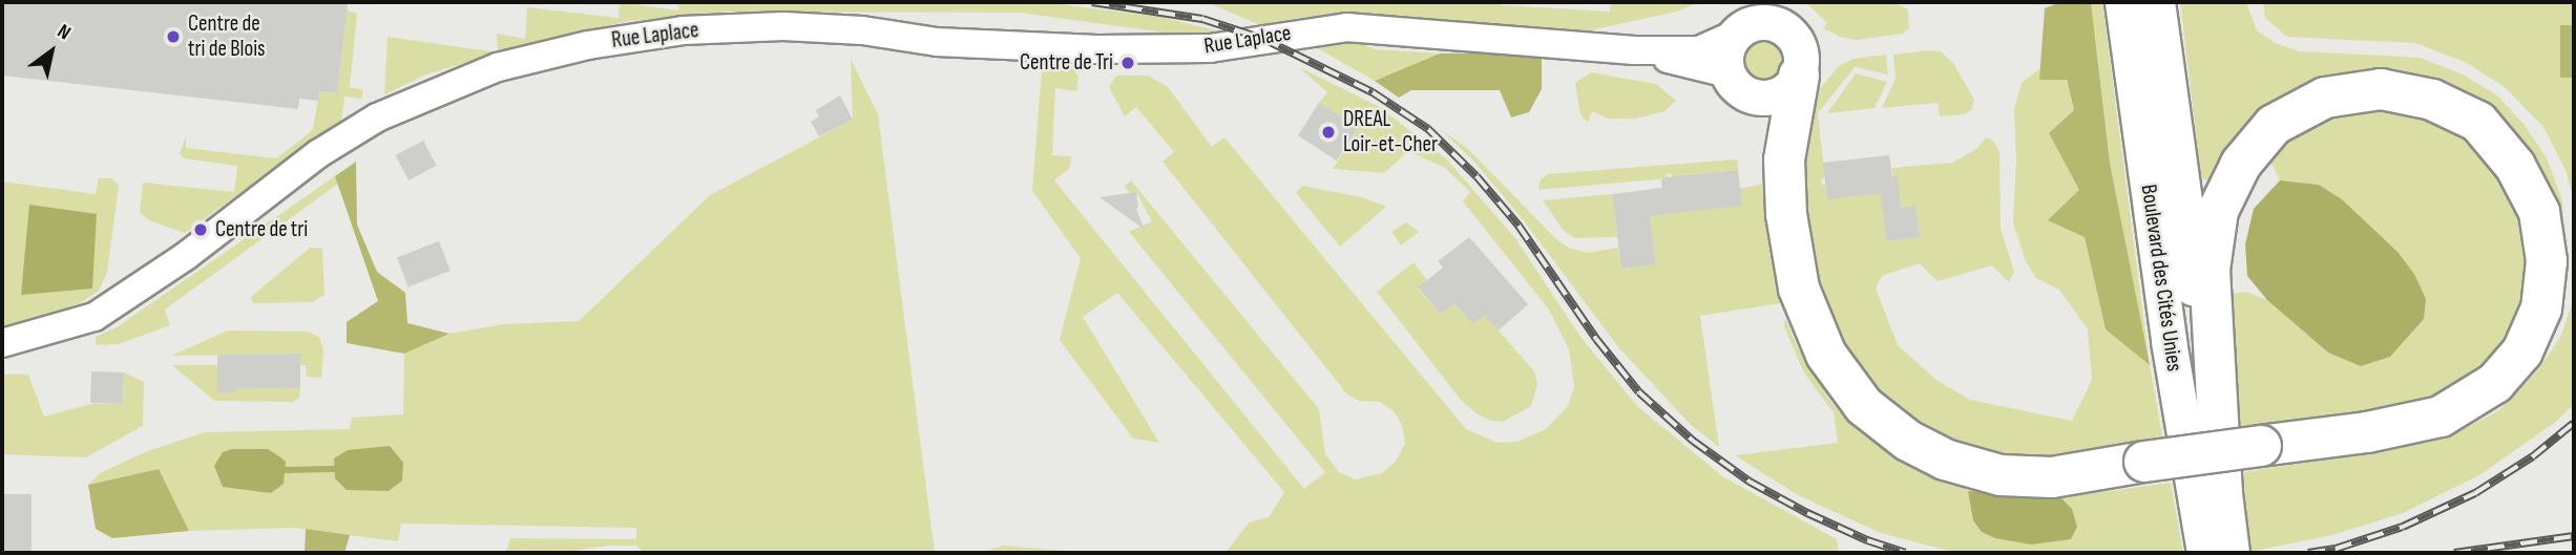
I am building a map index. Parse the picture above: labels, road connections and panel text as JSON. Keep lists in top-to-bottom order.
{
  "streets": {
    "highway": ["Boulevard des Cités Unies"],
    "street": ["Rue Laplace"]
  },
  "places": [
    "Centre de tri de Blois",
    "Centre de Tri",
    "DREAL Loir-et-Cher",
    "Centre de tri"
  ],
  "north": "top right"
}
